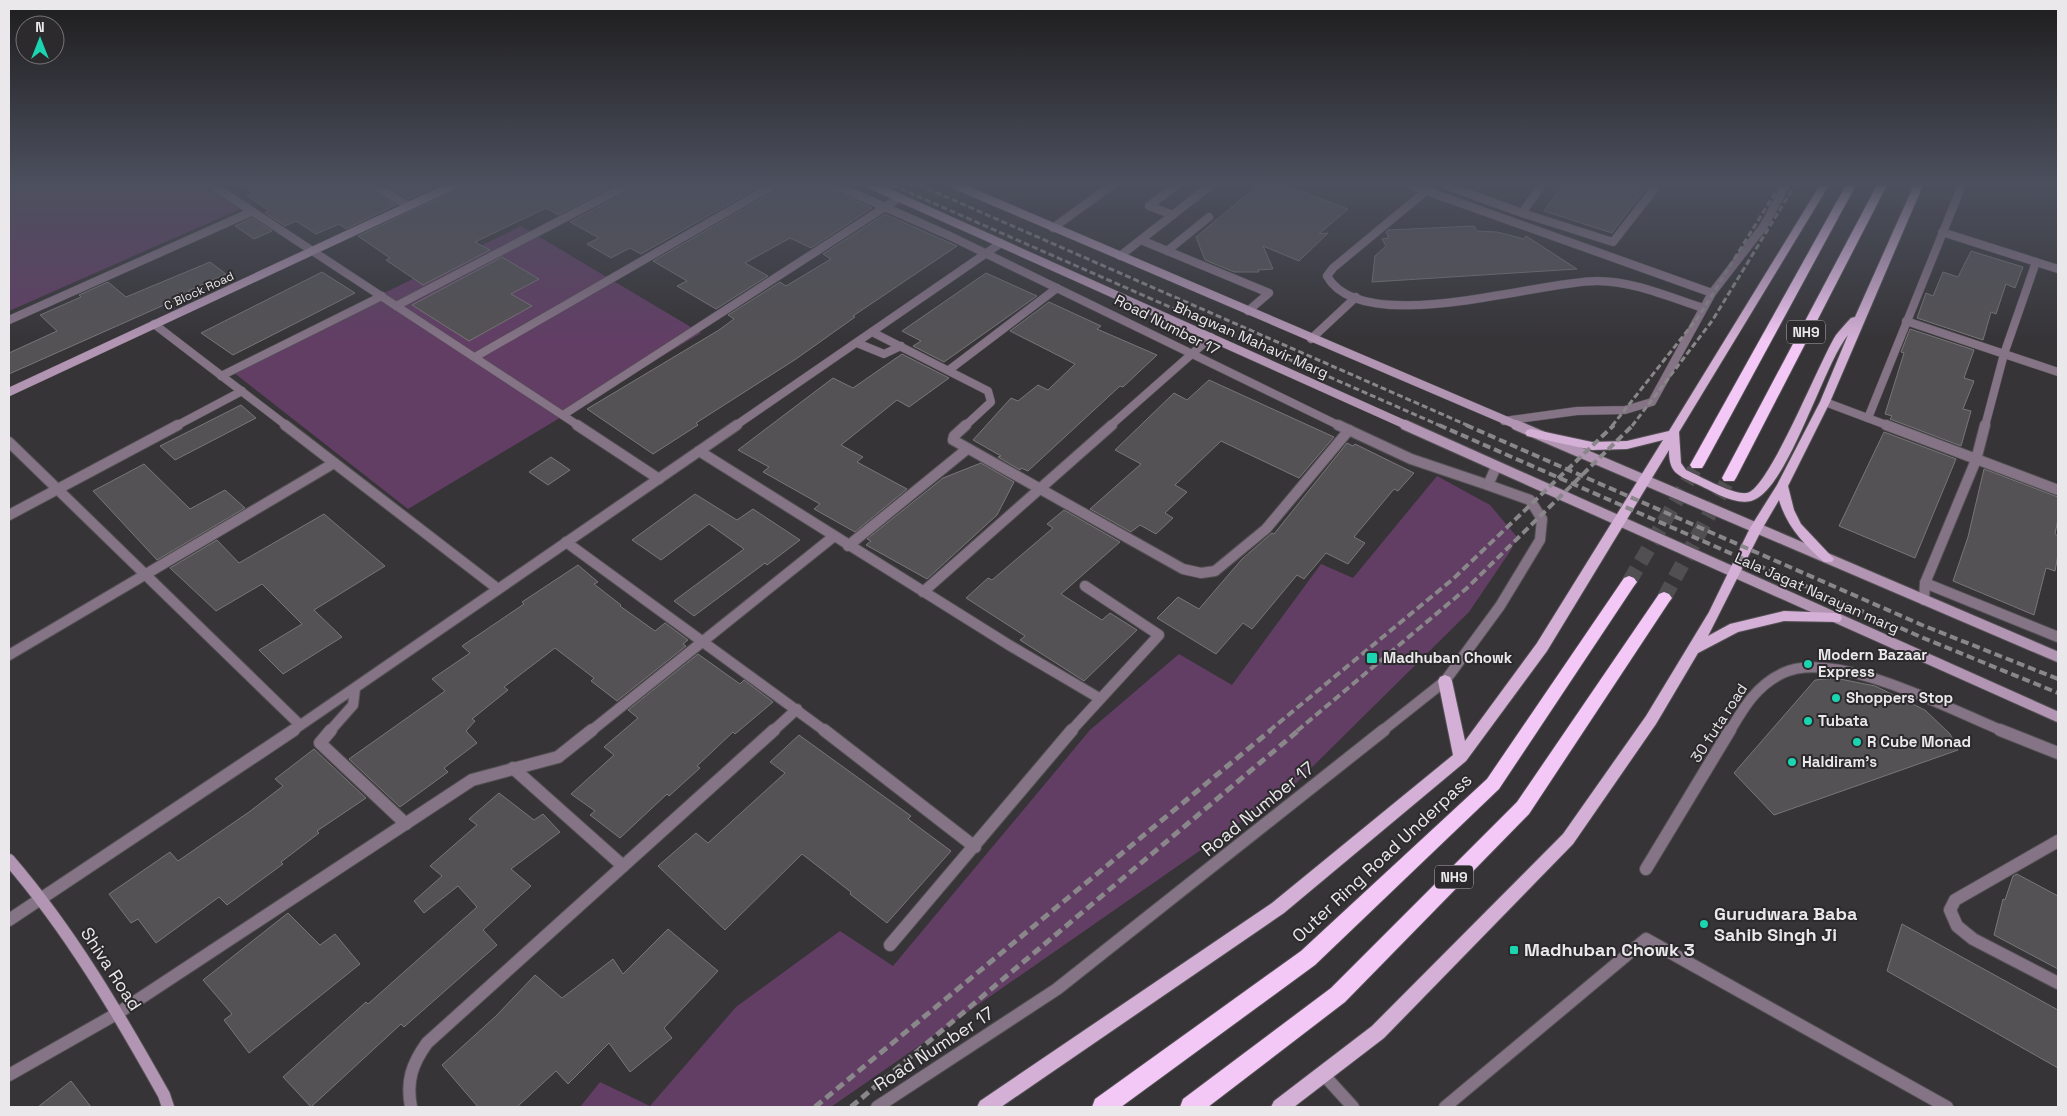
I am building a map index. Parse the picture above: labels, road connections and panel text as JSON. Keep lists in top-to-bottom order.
{
  "streets": {
    "highway": ["NH9", "Outer Ring Road Underpass"],
    "main road": [
      "C Block Road",
      "Bhagwan Mahavir Marg",
      "Lala Jagat Narayan marg",
      "Shiva Road"
    ],
    "street": ["Road Number 17", "30 futa road"]
  },
  "crossings": [
    ["Bhagwan Mahavir Marg", "Lala Jagat Narayan marg"]
  ],
  "places": {
    "transit": ["Madhuban Chowk", "Madhuban Chowk 3"],
    "other": [
      "Modern Bazaar Express",
      "Shoppers Stop",
      "Tubata",
      "R Cube Monad",
      "Haldiram's",
      "Gurudwara Baba Sahib Singh Ji"
    ]
  },
  "north": "top"
}
